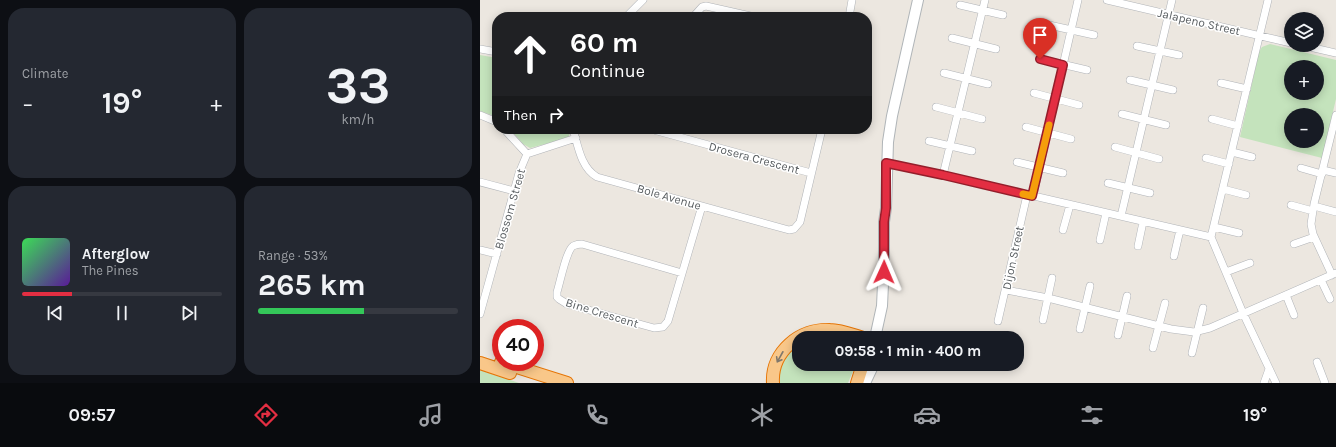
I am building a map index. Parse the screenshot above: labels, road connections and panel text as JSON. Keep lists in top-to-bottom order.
{
  "streets": {
    "street": [
      "Jalapeno Street",
      "Drosera Crescent",
      "Bole Avenue",
      "Blossom Street",
      "Dijon Street",
      "Bine Crescent"
    ]
  },
  "crossings": [
    ["Drosera Crescent", "Bole Avenue"],
    ["Bole Avenue", "Blossom Street"],
    ["Bole Avenue", "Bine Crescent"]
  ],
  "page": {
    "tile": [
      "Climate",
      ["33", "km/h"],
      ["Range · 53%", "265 km"]
    ],
    "map_buttons": ["+", "−"],
    "turn": ["60 m", "Continue"],
    "heat": ["−", "19°", "+"],
    "then": "Then",
    "song": ["Afterglow", "The Pines"],
    "limit": "40",
    "trip": "09:58 · 1 min · 400 m",
    "tabs": ["09:57", "19°"]
  }
}
